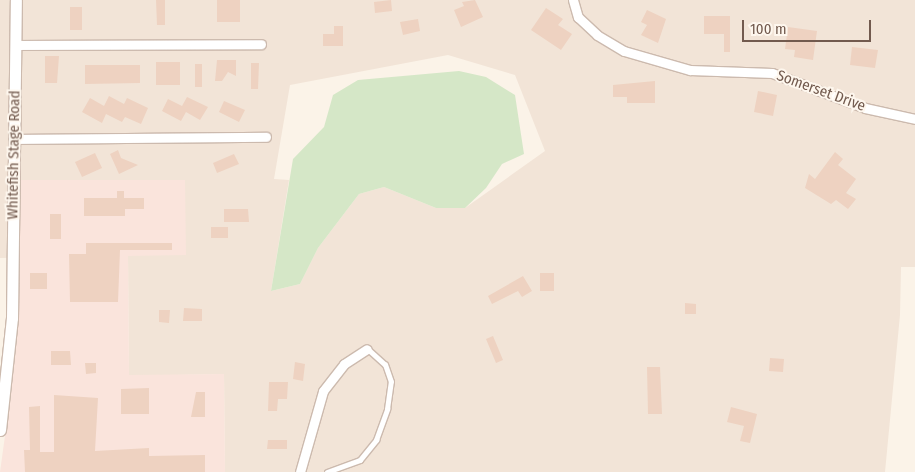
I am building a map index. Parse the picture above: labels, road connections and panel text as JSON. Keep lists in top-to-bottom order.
{
  "streets": {
    "main road": ["Whitefish Stage Road"],
    "street": ["Somerset Drive"]
  },
  "scale_bar": "100 m"
}
